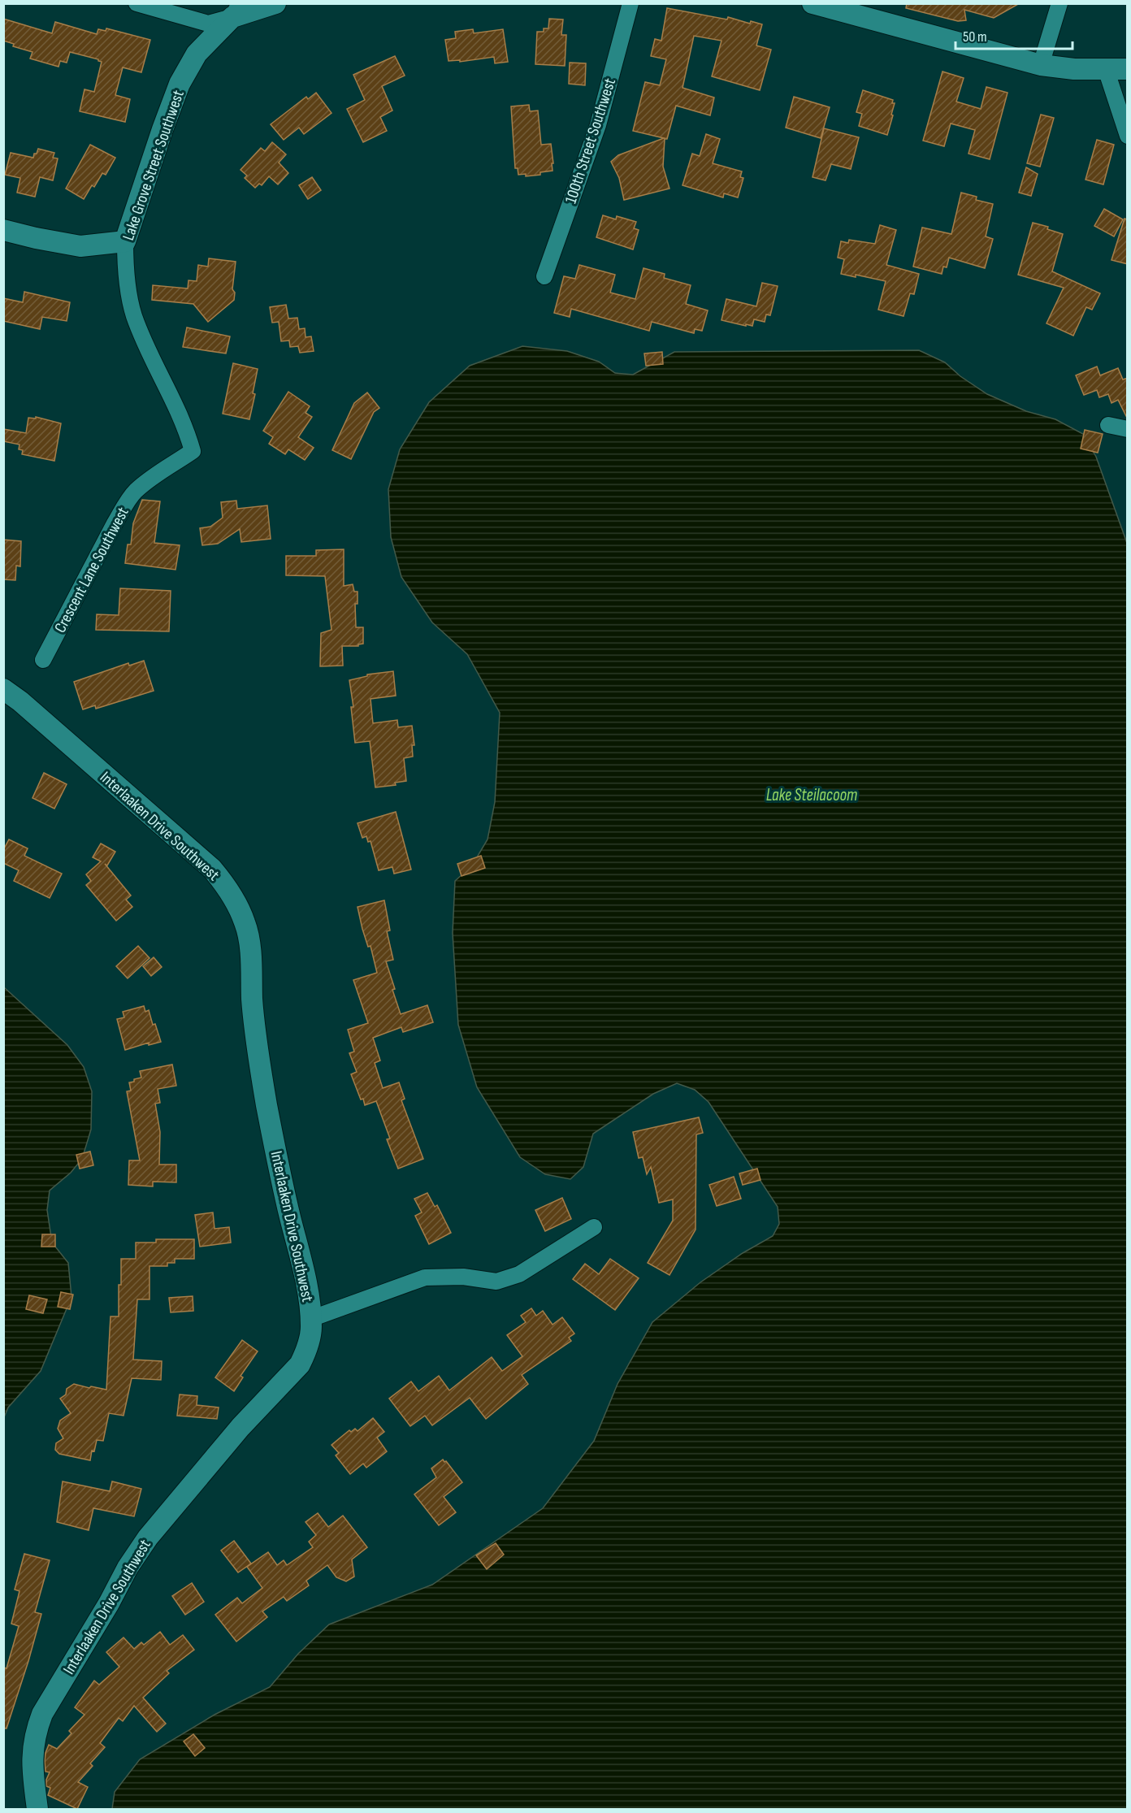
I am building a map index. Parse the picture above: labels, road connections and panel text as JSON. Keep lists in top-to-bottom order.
{
  "streets": {
    "street": [
      "100th Street Southwest",
      "Lake Grove Street Southwest",
      "Crescent Lane Southwest",
      "Interlaaken Drive Southwest"
    ]
  },
  "crossings": [
    ["Lake Grove Street Southwest", "Crescent Lane Southwest"]
  ],
  "water": ["Lake Steilacoom"],
  "scale_bar": "50 m"
}
